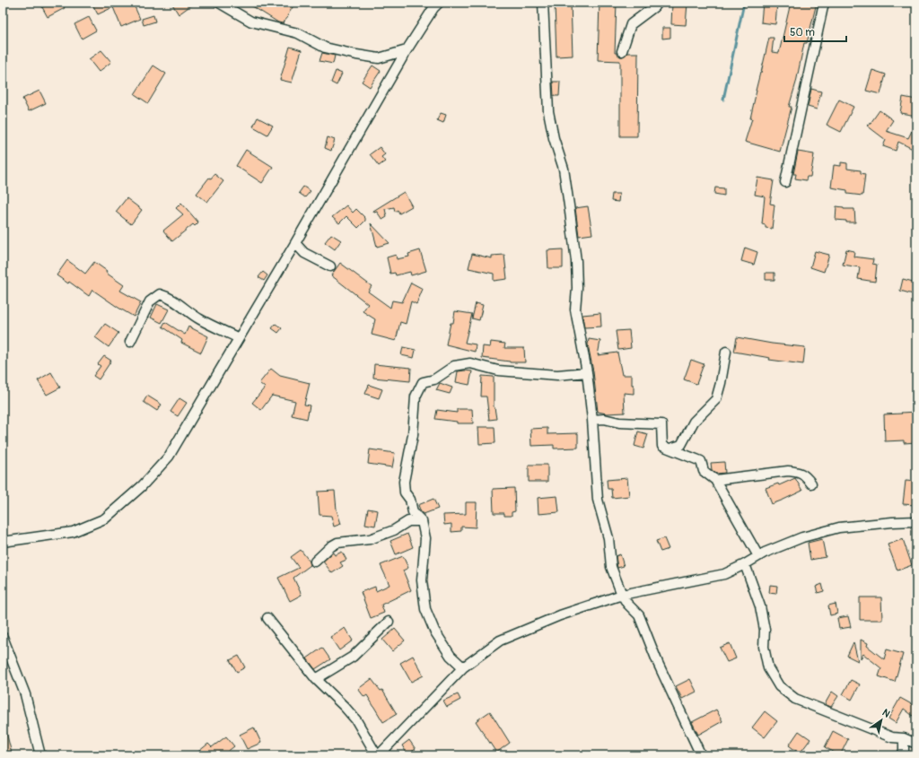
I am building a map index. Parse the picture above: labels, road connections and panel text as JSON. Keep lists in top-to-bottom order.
{
  "scale_bar": "50 m",
  "north": "top right"
}
